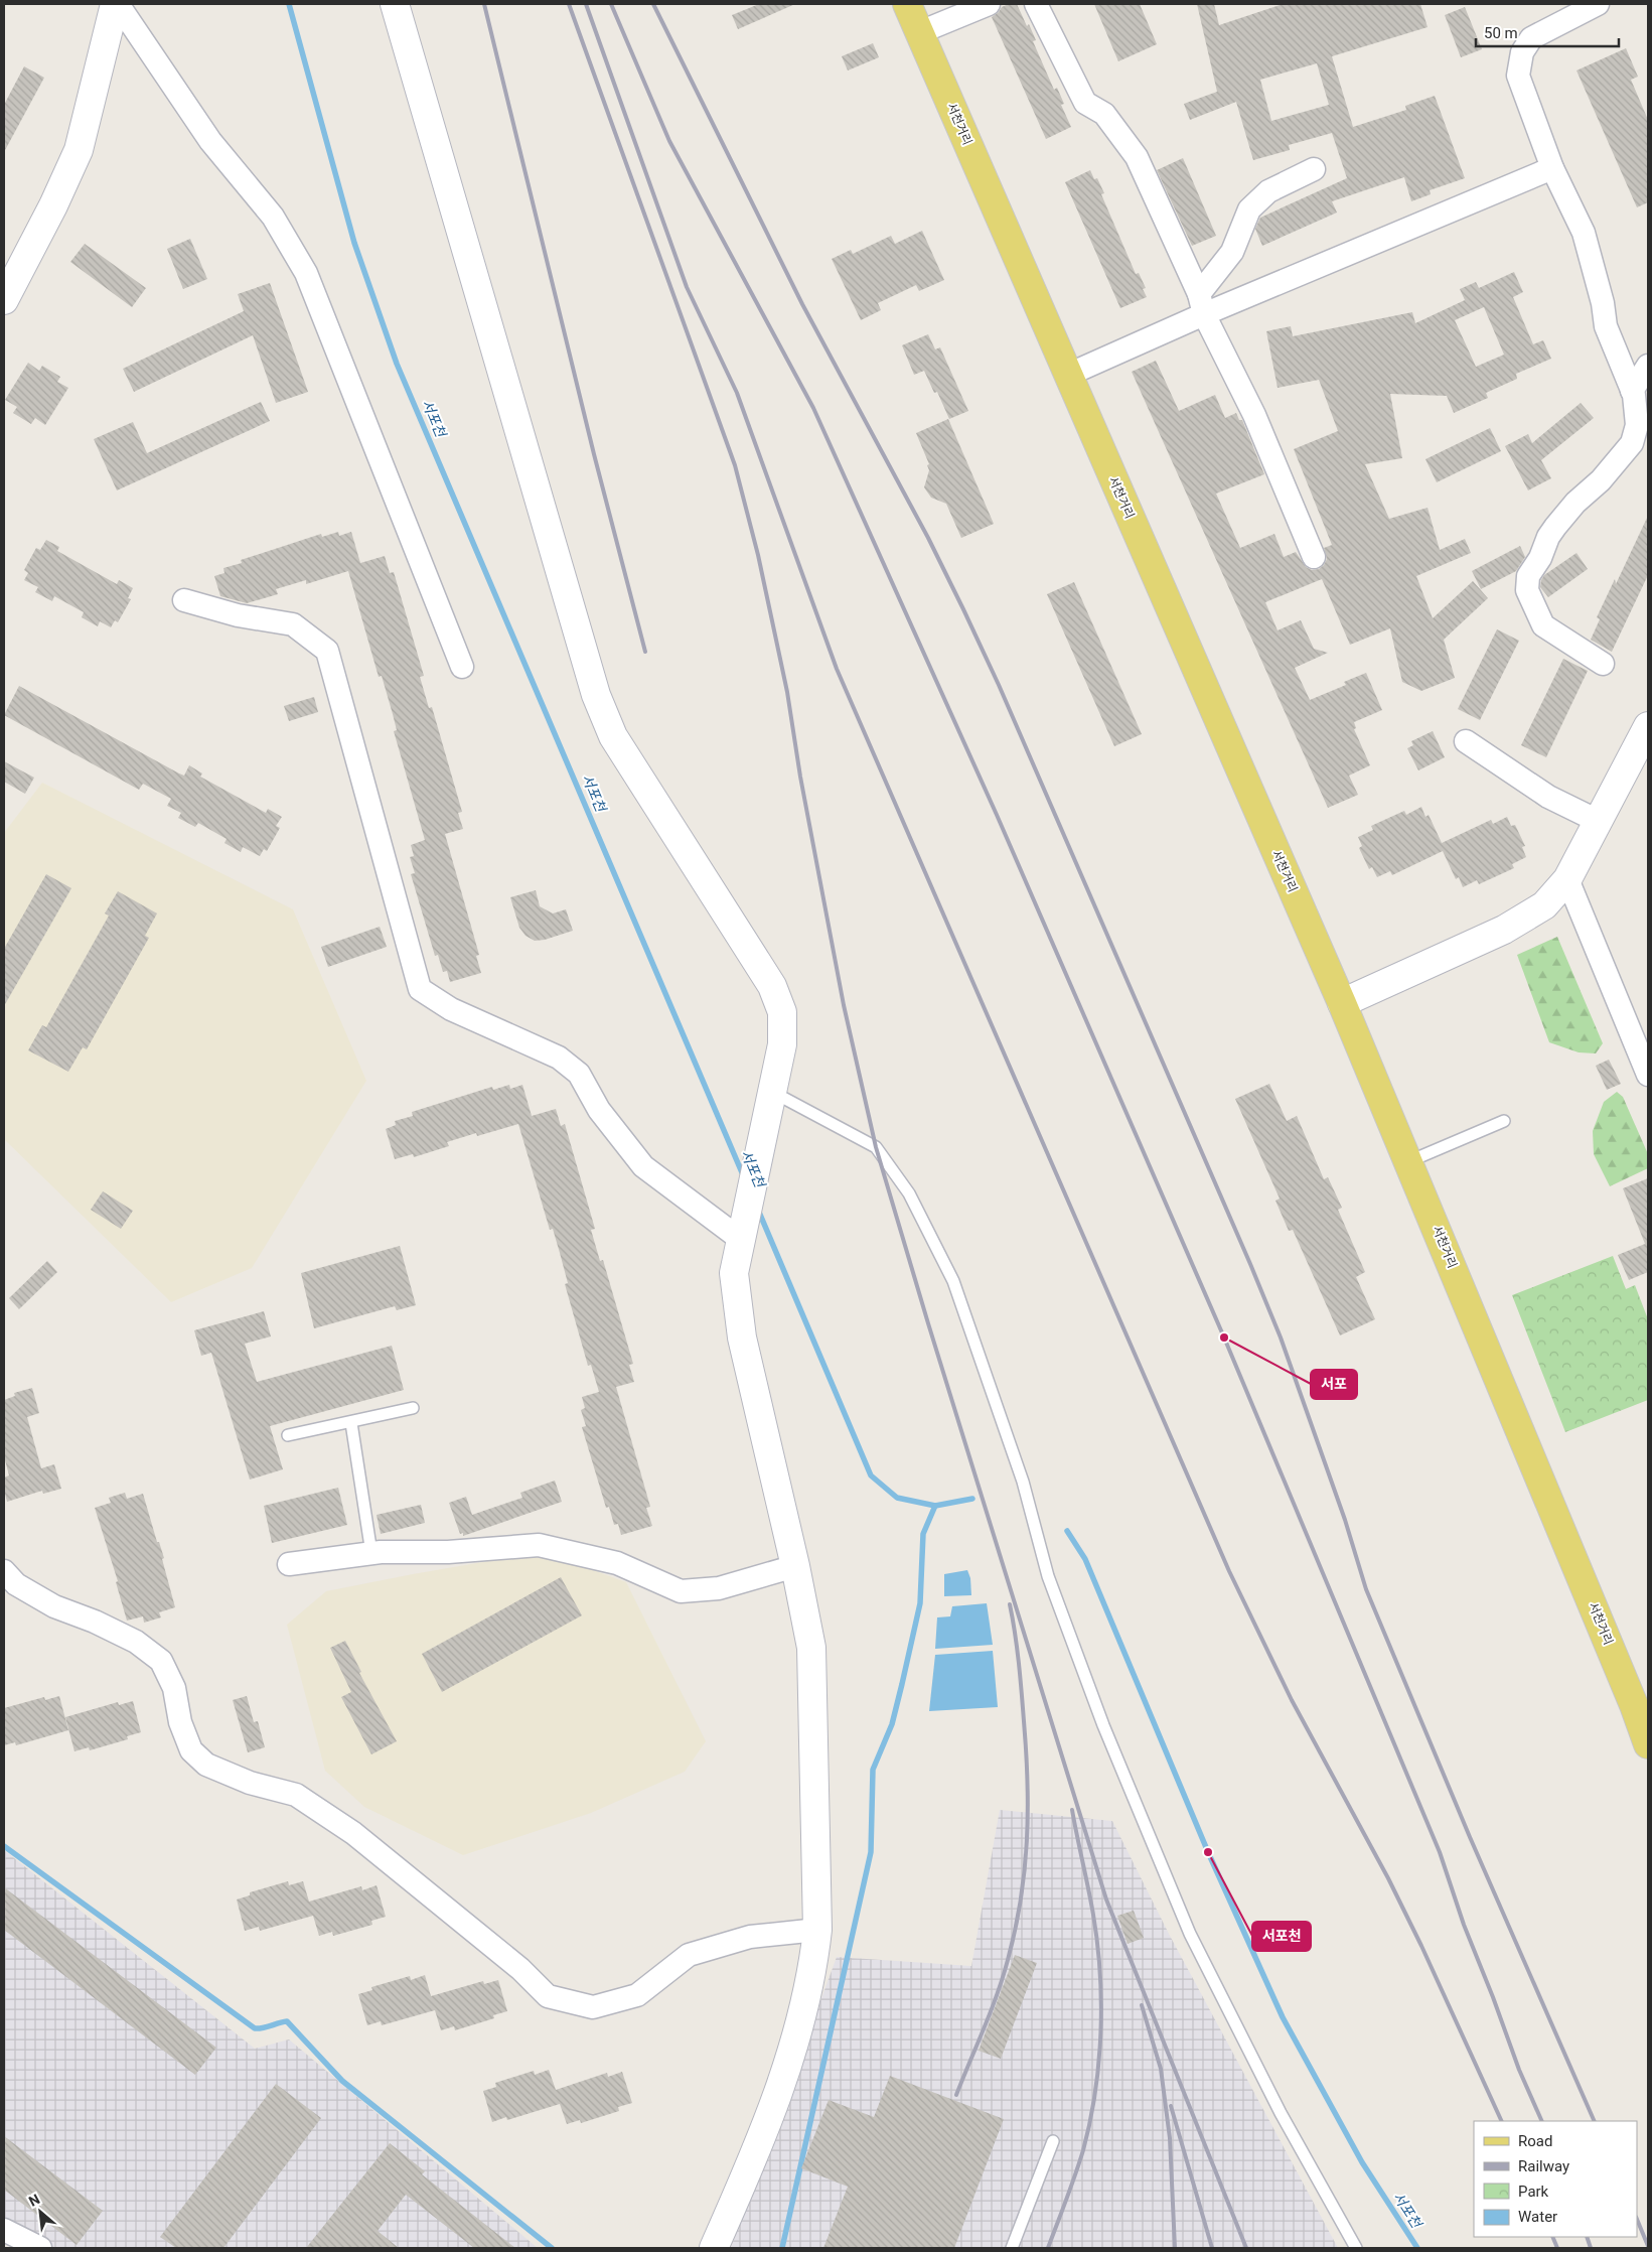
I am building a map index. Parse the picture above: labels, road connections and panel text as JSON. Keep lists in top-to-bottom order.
{
  "streets": {
    "main road": ["서천거리"]
  },
  "water": ["서포천"],
  "places": ["서포", "서포천"],
  "legend": [
    "Road",
    "Railway",
    "Park",
    "Water"
  ],
  "scale_bar": "50 m",
  "north": "top left"
}
